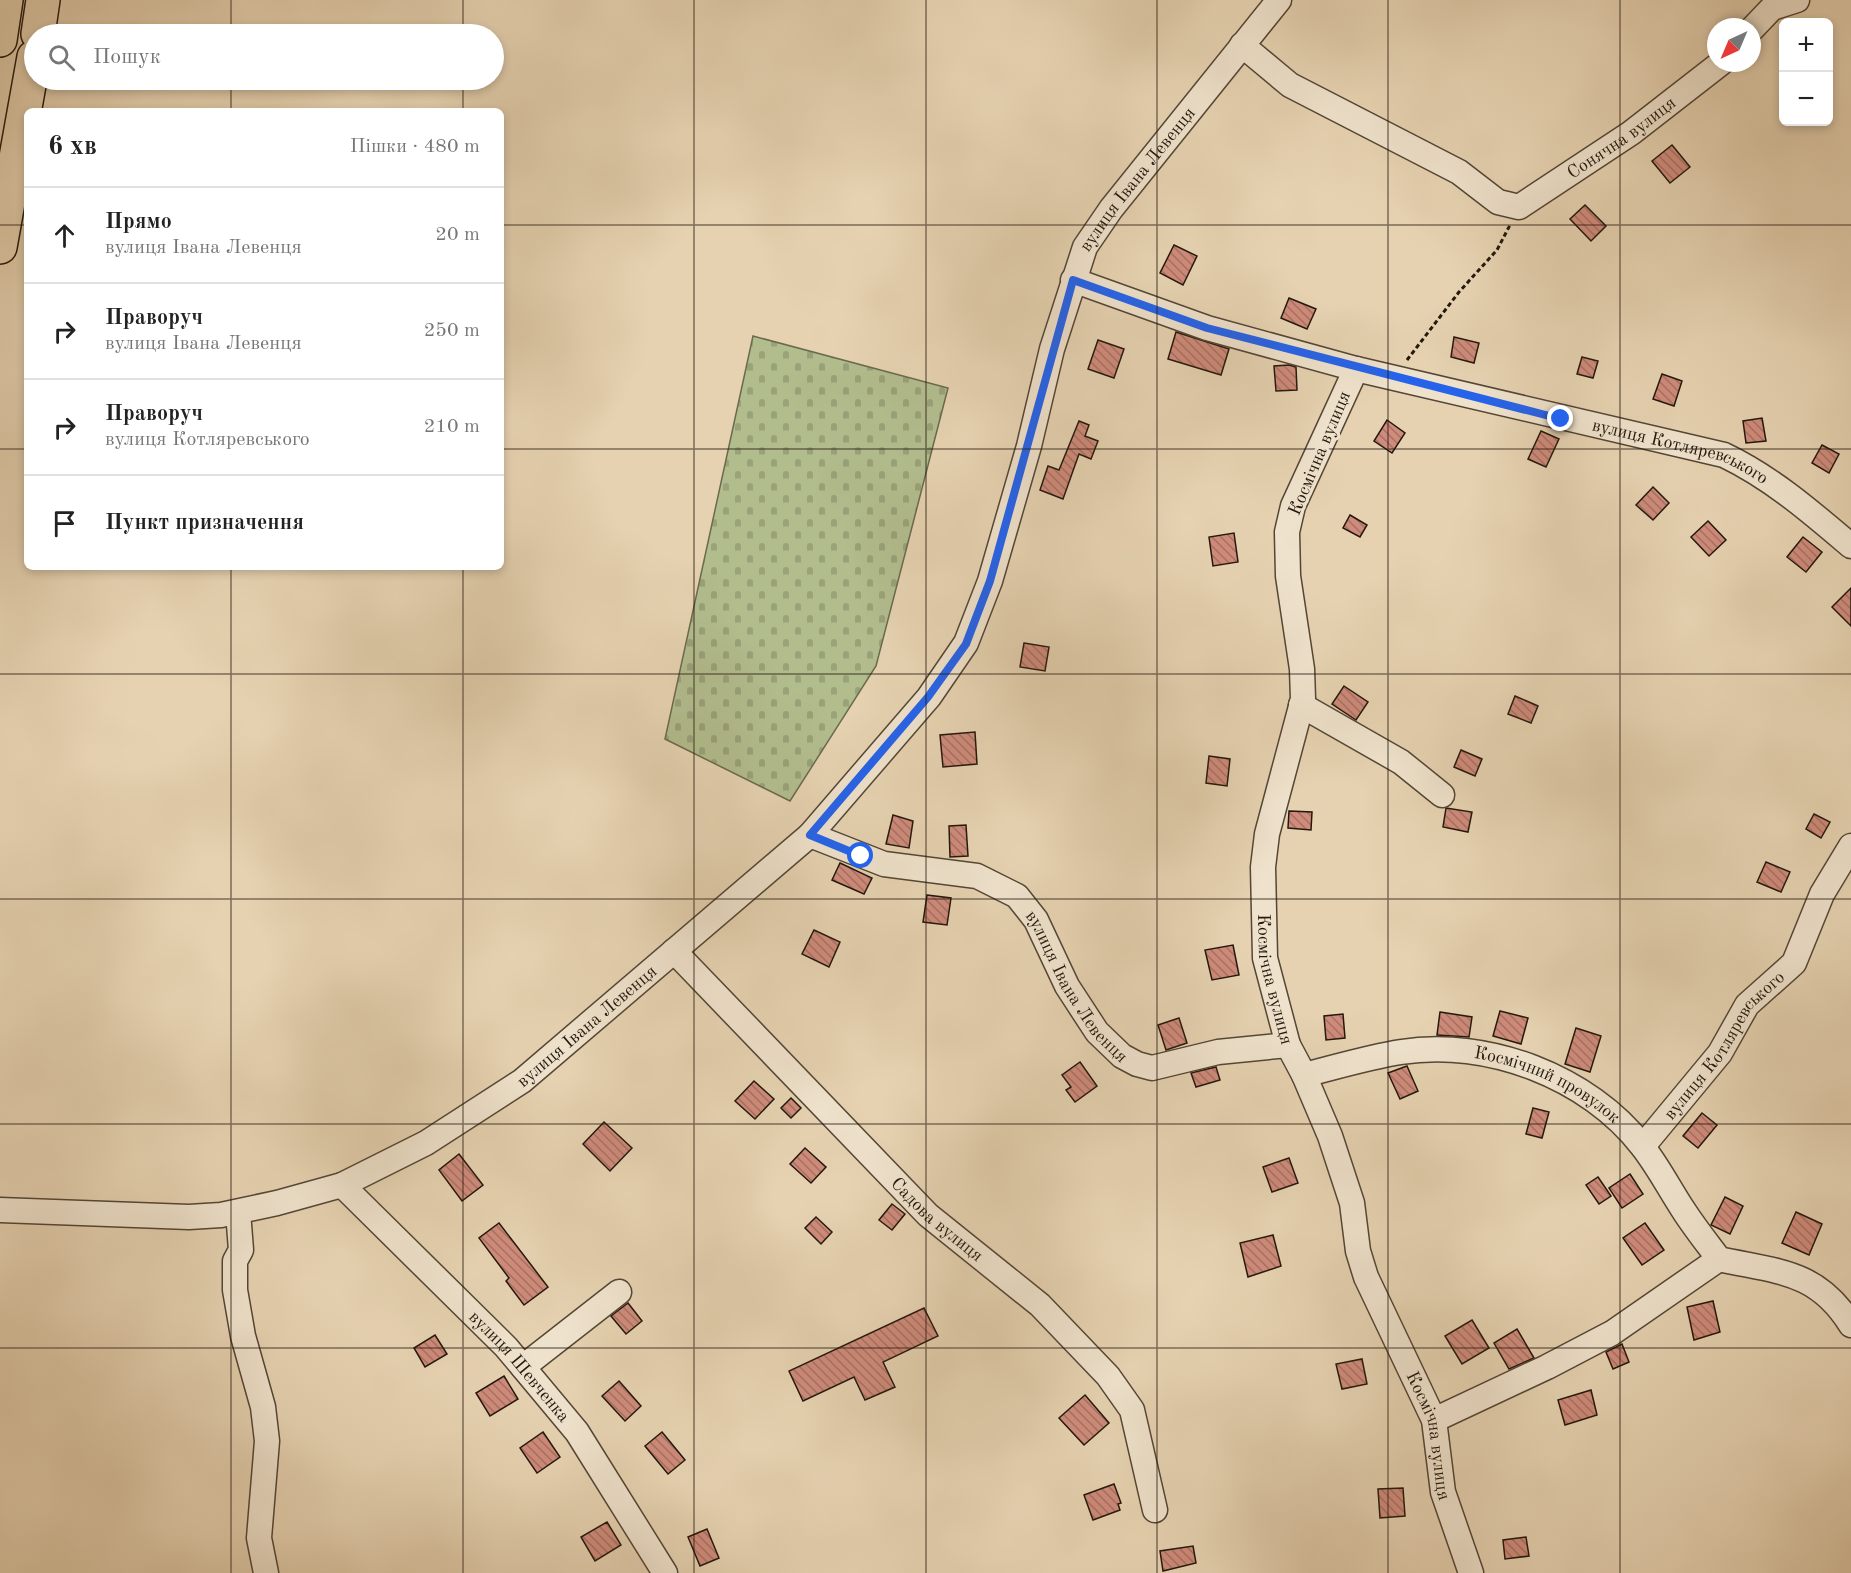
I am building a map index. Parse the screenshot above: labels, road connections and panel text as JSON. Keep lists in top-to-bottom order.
{
  "streets": {
    "street": [
      "Сонячна вулиця",
      "вулиця Івана Левенця",
      "Космічна вулиця",
      "вулиця Котляревського",
      "Космічний провулок",
      "Садова вулиця",
      "вулиця Шевченка"
    ]
  },
  "crossings": [
    ["вулиця Івана Левенця", "Космічна вулиця"],
    ["вулиця Івана Левенця", "вулиця Котляревського"],
    ["вулиця Івана Левенця", "Садова вулиця"],
    ["вулиця Івана Левенця", "вулиця Шевченка"],
    ["Космічна вулиця", "вулиця Котляревського"],
    ["Космічна вулиця", "Космічний провулок"],
    ["вулиця Котляревського", "Космічний провулок"]
  ],
  "north": "bottom left",
  "page": {
    "map_buttons": ["+", "−"],
    "search": "Пошук",
    "heading": ["6 хв", "Пішки · 480 m"],
    "list": [
      ["Прямо", "вулиця Івана Левенця", "20 m"],
      ["Праворуч", "вулиця Івана Левенця", "250 m"],
      ["Праворуч", "вулиця Котляревського", "210 m"],
      "Пункт призначення"
    ]
  }
}
